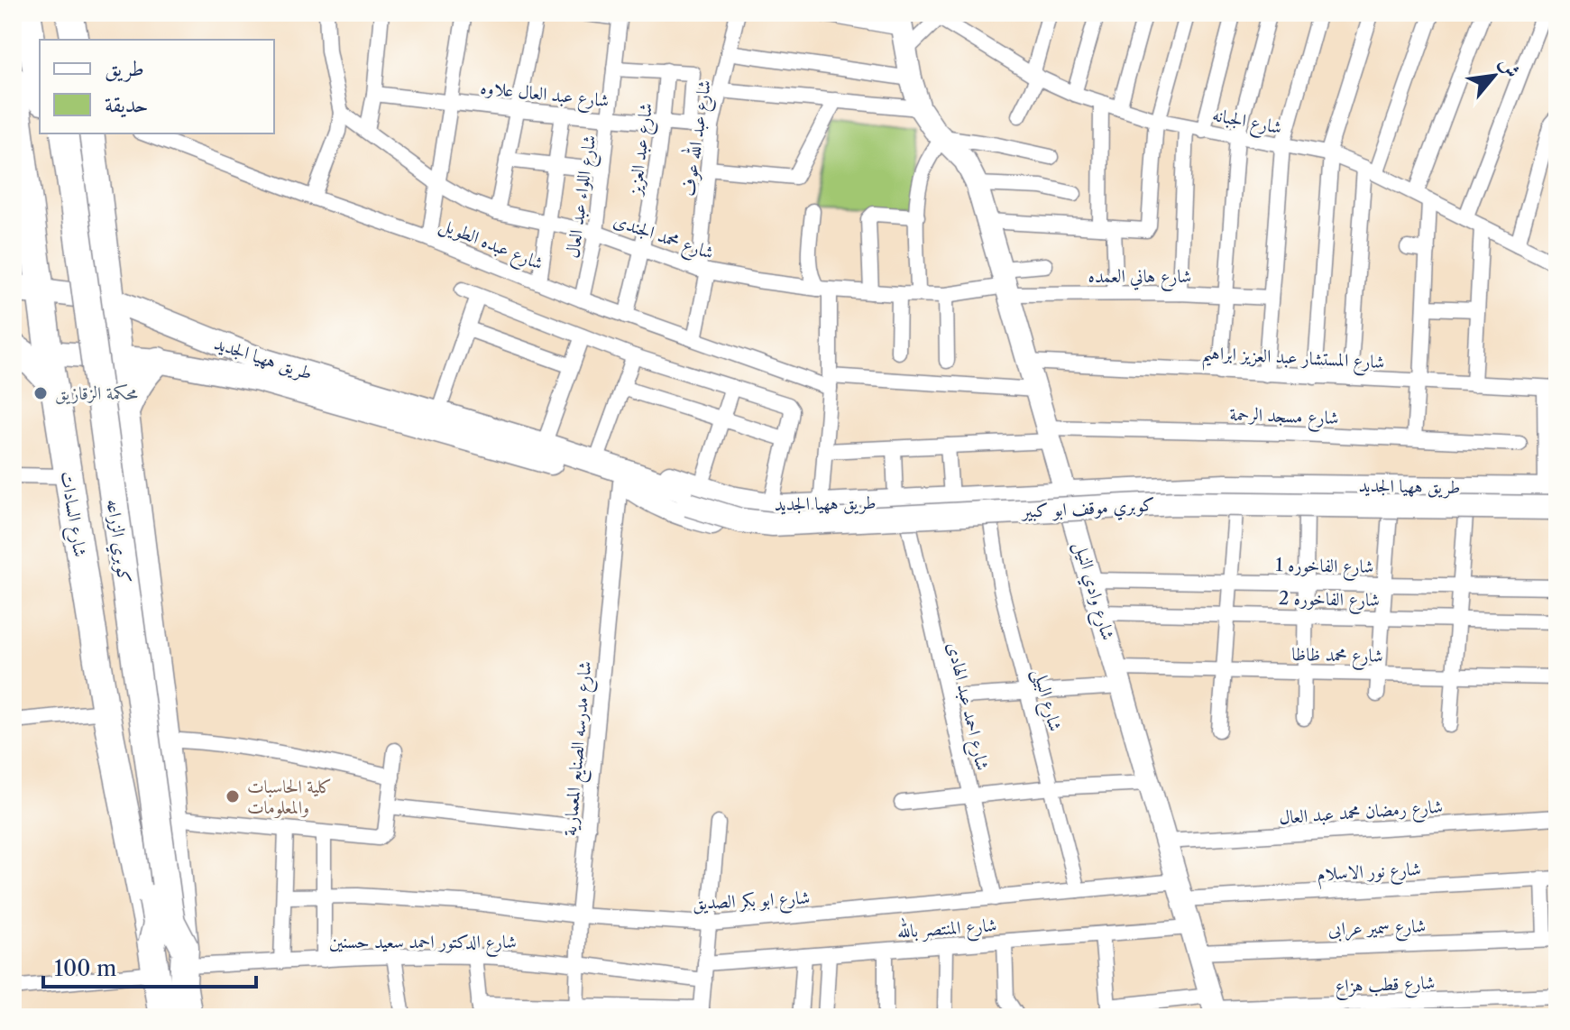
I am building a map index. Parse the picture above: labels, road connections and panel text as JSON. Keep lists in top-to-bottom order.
{
  "streets": {
    "highway": ["شارع السادات", "كوبري الزراعه"],
    "main road": ["طريق ههيا الجديد", "كوبري موقف ابو كبير"],
    "street": [
      "شارع عبد العال علاوه",
      "شارع الجبانه",
      "شارع عبد الله عوف",
      "شارع عبد العزيز",
      "شارع اللواء عبد العال",
      "شارع محمد الجندى",
      "شارع عبده الطويل",
      "شارع هاني العمده",
      "شارع المستشار عبد العزيز ابراهيم",
      "شارع مسجد الرحمة",
      "شارع الفاخوره 1",
      "شارع وادي النيل",
      "شارع الفاخوره 2",
      "شارع محمد ظاظا",
      "شارع البيلى",
      "شارع احمد عبد الهادى",
      "شارع مدرسه الصنايع المعمارية",
      "شارع رمضان محمد عبد العال",
      "شارع نور الاسلام",
      "شارع ابو بكر الصديق",
      "شارع سمير عرابى",
      "شارع المنتصر بالله",
      "شارع الدكتور احمد سعيد حسنين",
      "شارع قطب هزاع"
    ]
  },
  "crossings": [
    ["شارع عبد العال علاوه", "شارع عبد الله عوف"],
    ["شارع عبد العال علاوه", "شارع عبد العزيز"],
    ["شارع عبد العال علاوه", "شارع اللواء عبد العال"],
    ["شارع عبد الله عوف", "شارع محمد الجندى"],
    ["شارع عبد الله عوف", "شارع عبده الطويل"],
    ["شارع عبد العزيز", "شارع محمد الجندى"],
    ["شارع عبد العزيز", "شارع عبده الطويل"],
    ["شارع اللواء عبد العال", "شارع محمد الجندى"],
    ["شارع اللواء عبد العال", "شارع عبده الطويل"],
    ["شارع محمد الجندى", "شارع هاني العمده"],
    ["شارع محمد الجندى", "شارع وادي النيل"],
    ["شارع عبده الطويل", "شارع وادي النيل"],
    ["شارع هاني العمده", "شارع وادي النيل"],
    ["شارع المستشار عبد العزيز ابراهيم", "شارع وادي النيل"],
    ["طريق ههيا الجديد", "كوبري موقف ابو كبير"],
    ["طريق ههيا الجديد", "شارع السادات"],
    ["طريق ههيا الجديد", "شارع وادي النيل"],
    ["طريق ههيا الجديد", "شارع البيلى"],
    ["طريق ههيا الجديد", "شارع احمد عبد الهادى"],
    ["طريق ههيا الجديد", "شارع مدرسه الصنايع المعمارية"],
    ["شارع مسجد الرحمة", "شارع وادي النيل"],
    ["كوبري موقف ابو كبير", "شارع مدرسه الصنايع المعمارية"],
    ["شارع السادات", "كوبري الزراعه"],
    ["كوبري الزراعه", "شارع الدكتور احمد سعيد حسنين"],
    ["شارع الفاخوره 1", "شارع وادي النيل"],
    ["شارع وادي النيل", "شارع الفاخوره 2"],
    ["شارع وادي النيل", "شارع محمد ظاظا"],
    ["شارع وادي النيل", "شارع رمضان محمد عبد العال"],
    ["شارع وادي النيل", "شارع نور الاسلام"],
    ["شارع وادي النيل", "شارع ابو بكر الصديق"],
    ["شارع وادي النيل", "شارع سمير عرابى"],
    ["شارع وادي النيل", "شارع المنتصر بالله"],
    ["شارع وادي النيل", "شارع قطب هزاع"],
    ["شارع محمد ظاظا", "شارع البيلى"],
    ["شارع محمد ظاظا", "شارع احمد عبد الهادى"],
    ["شارع البيلى", "شارع ابو بكر الصديق"],
    ["شارع احمد عبد الهادى", "شارع ابو بكر الصديق"],
    ["شارع مدرسه الصنايع المعمارية", "شارع ابو بكر الصديق"],
    ["شارع مدرسه الصنايع المعمارية", "شارع الدكتور احمد سعيد حسنين"],
    ["شارع نور الاسلام", "شارع ابو بكر الصديق"]
  ],
  "places": ["محكمة الزقازيق", "كلية الحاسبات والمعلومات"],
  "legend": ["طريق", "حديقة"],
  "scale_bar": "100 m",
  "north": "top right"
}
